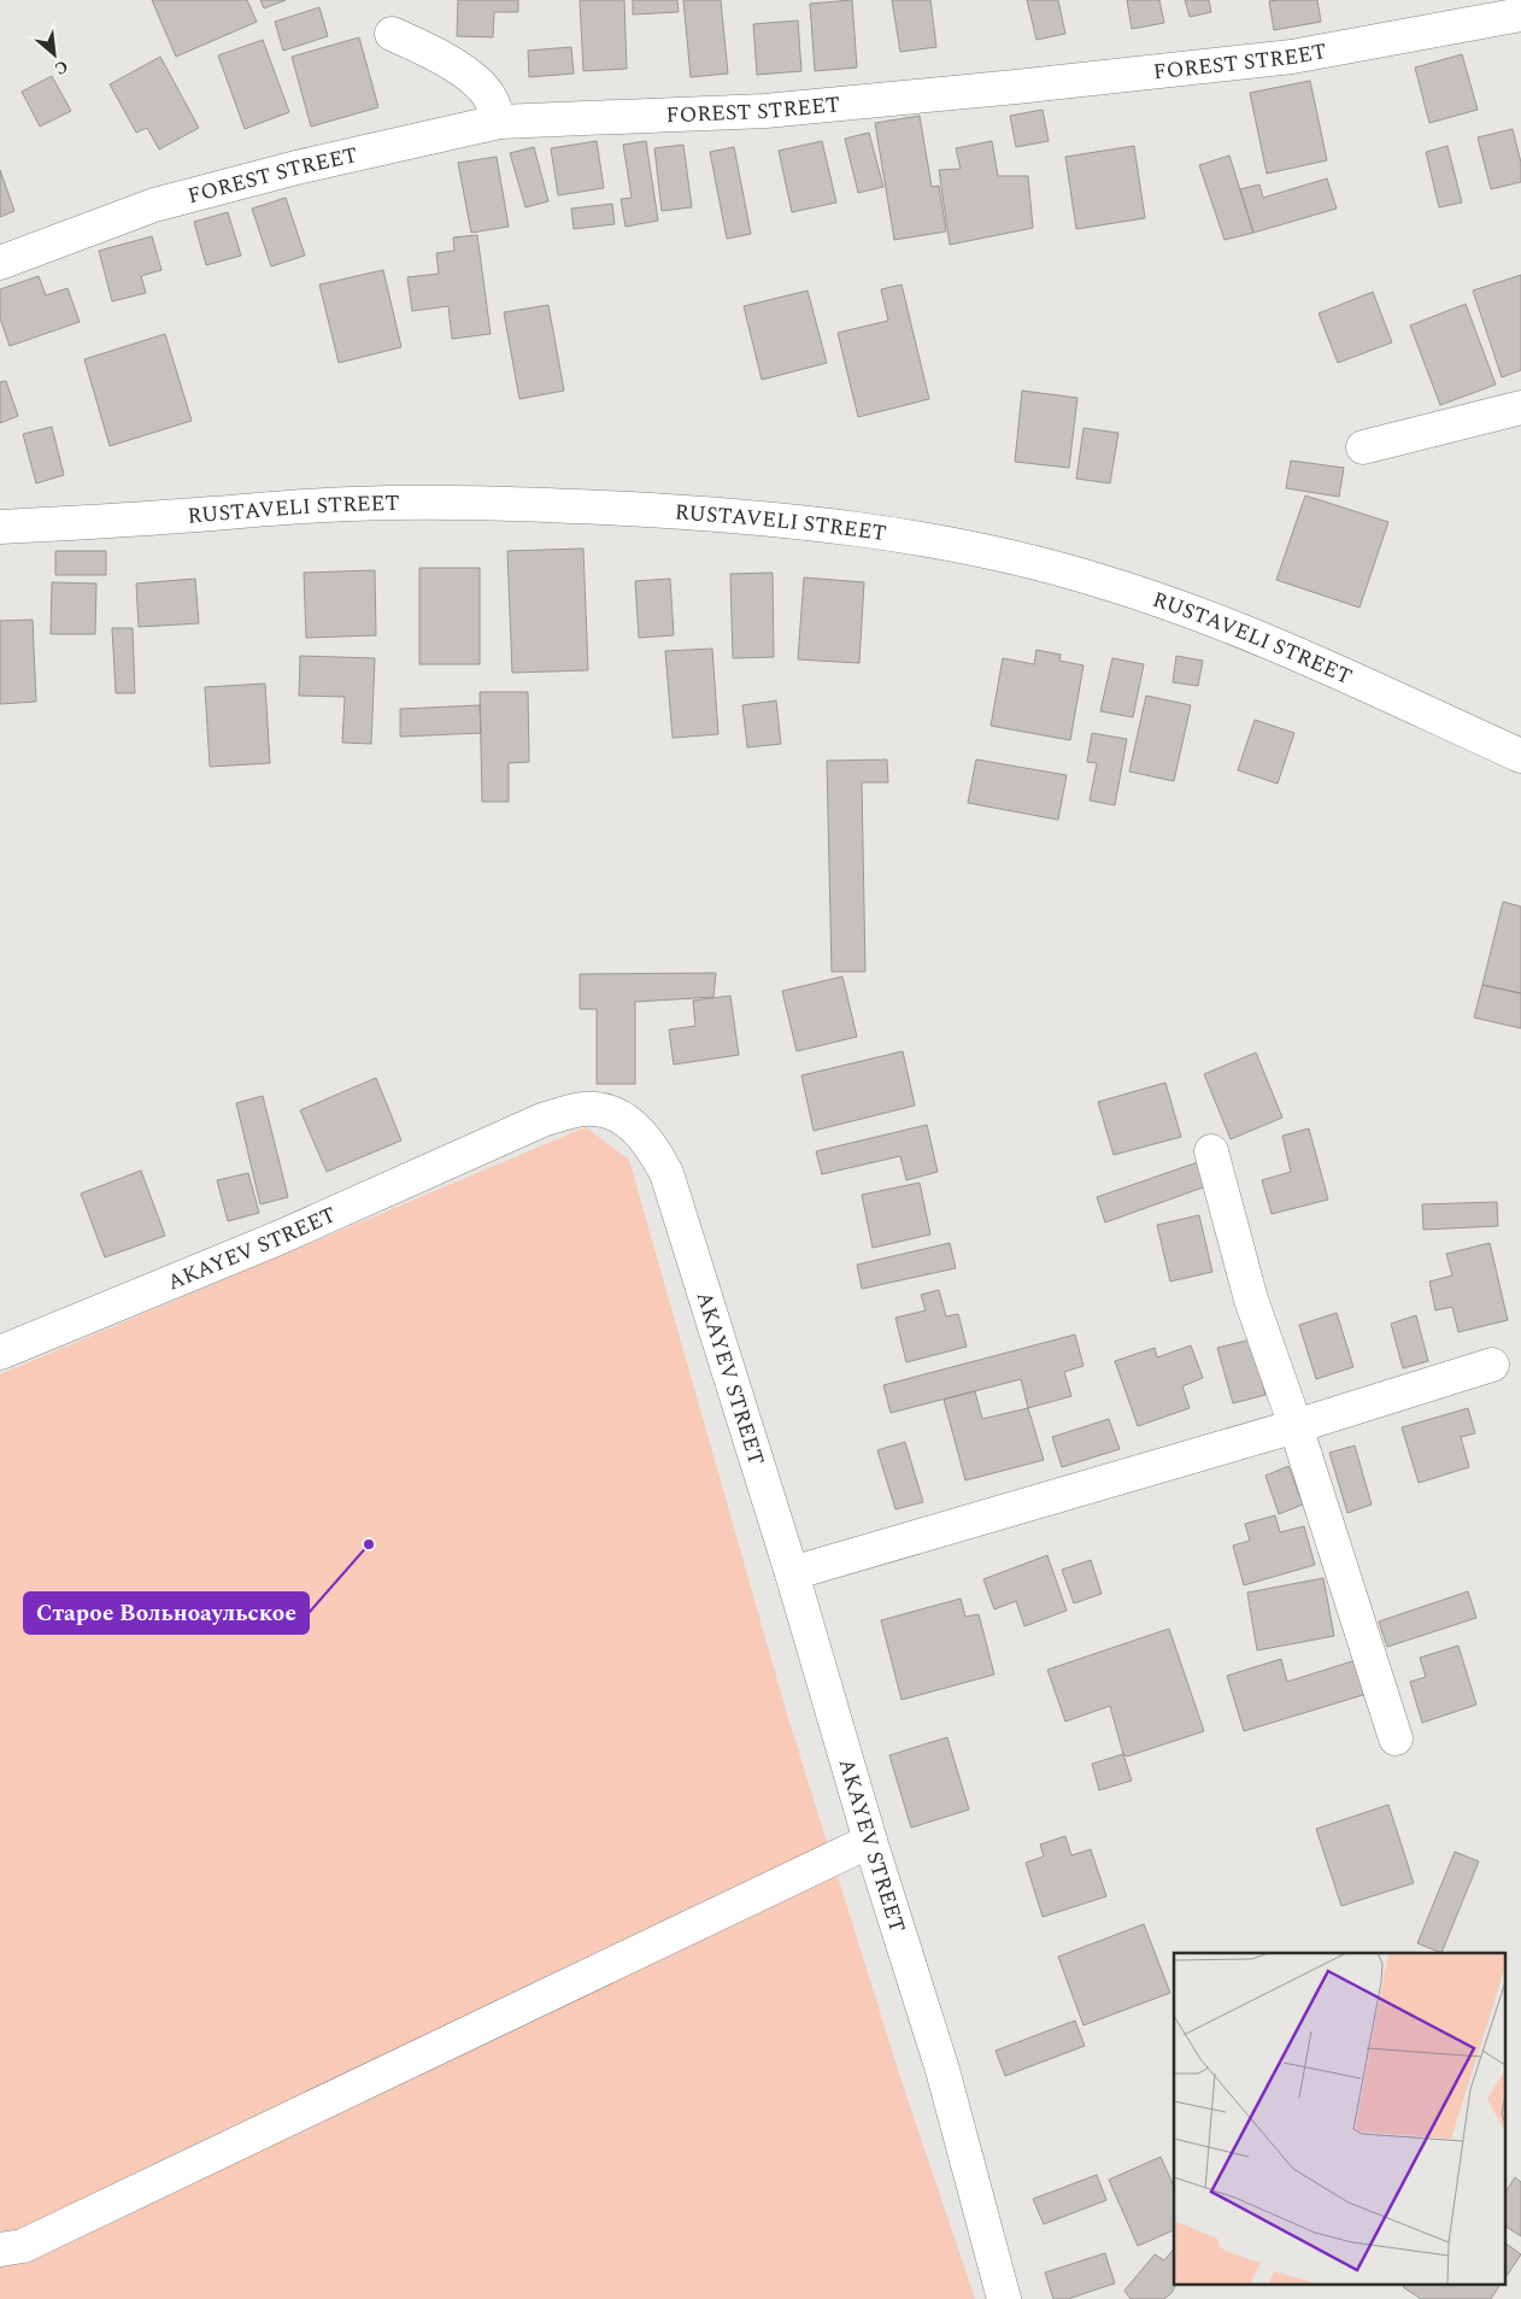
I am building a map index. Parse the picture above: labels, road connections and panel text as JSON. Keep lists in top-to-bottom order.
{
  "streets": {
    "street": ["FOREST STREET", "RUSTAVELI STREET", "AKAYEV STREET"]
  },
  "places": ["Старое Вольноаульское"],
  "north": "bottom right"
}
